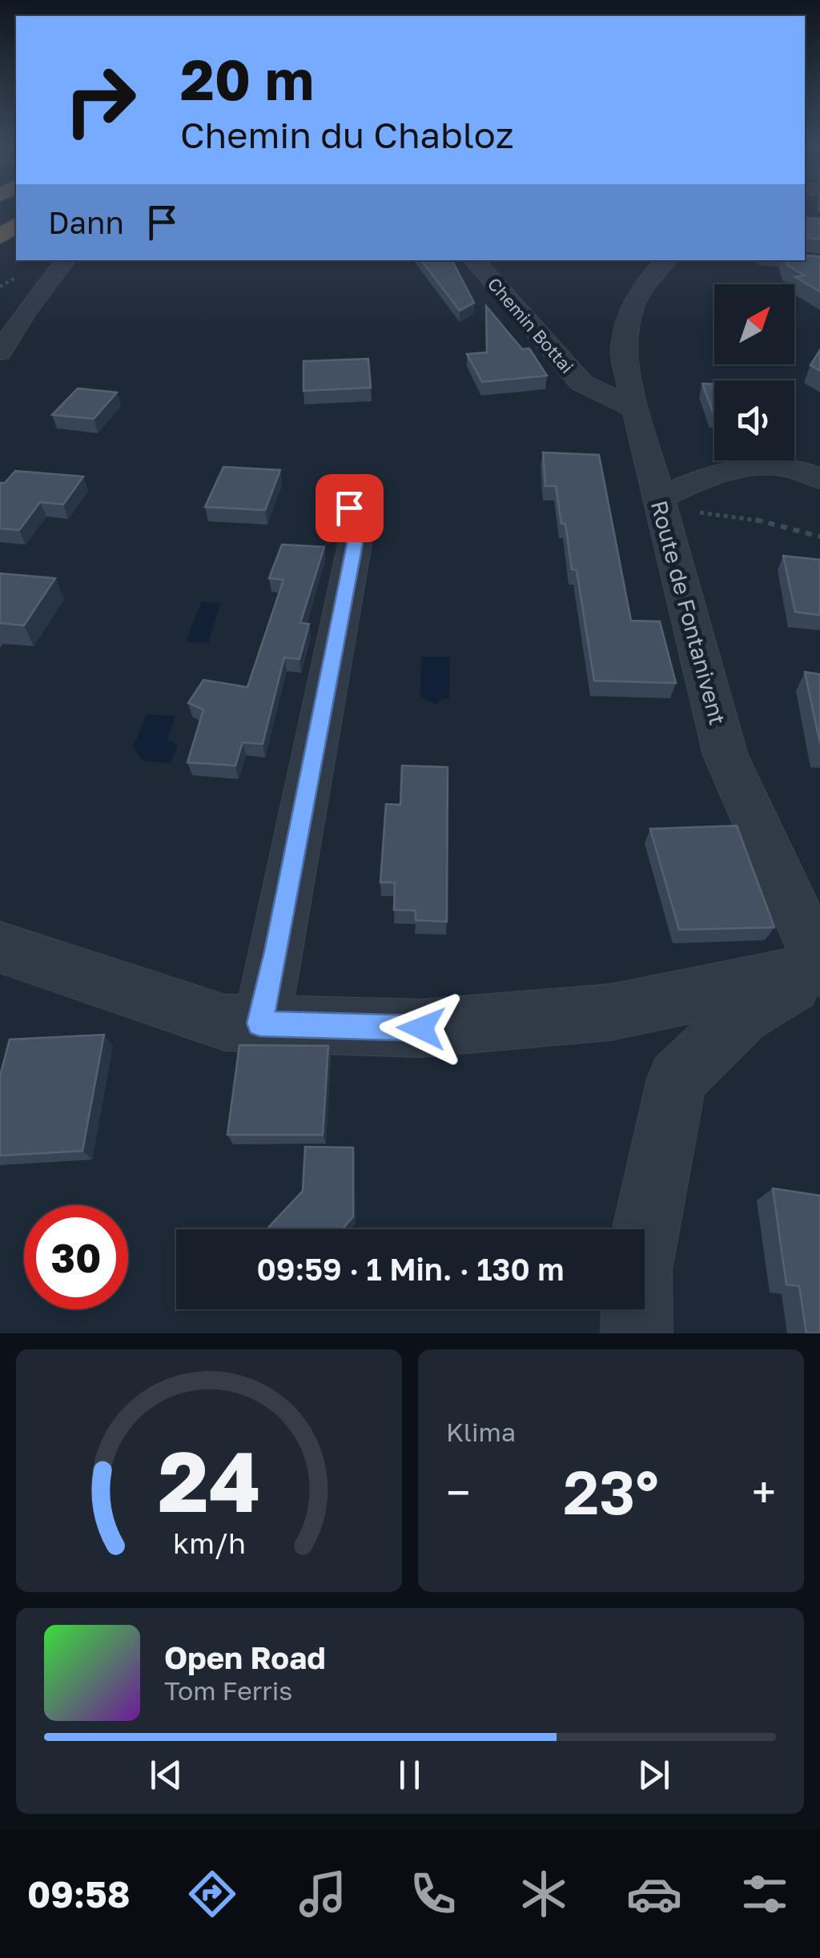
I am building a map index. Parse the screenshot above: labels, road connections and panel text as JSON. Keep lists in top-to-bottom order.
{
  "streets": {
    "street": ["Chemin Bottai", "Route de Fontanivent"]
  },
  "crossings": [
    ["Chemin Bottai", "Route de Fontanivent"]
  ],
  "north": "top right",
  "page": {
    "turn": ["20 m", "Chemin du Chabloz"],
    "then": "Dann",
    "limit": "30",
    "trip": "09:59 · 1 Min. · 130 m",
    "tile": "Klima",
    "heat": ["−", "23°", "+"],
    "song": ["Open Road", "Tom Ferris"],
    "tabs": "09:58",
    "gauge": ["24", "km/h"]
  }
}
